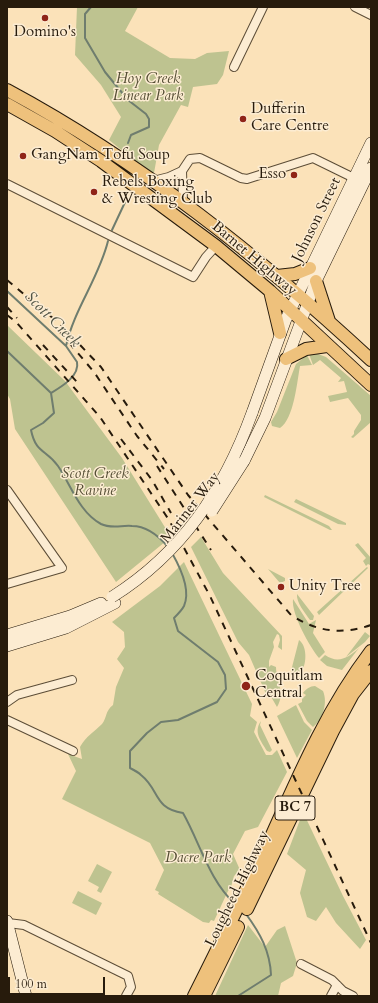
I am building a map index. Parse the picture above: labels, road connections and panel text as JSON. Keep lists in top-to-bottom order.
{
  "streets": {
    "main road": [
      "Johnson Street",
      "Barnet Highway",
      "Mariner Way",
      "BC 7",
      "Lougheed Highway"
    ]
  },
  "crossings": [
    ["Johnson Street", "Barnet Highway"],
    ["Johnson Street", "Mariner Way"],
    ["Barnet Highway", "Mariner Way"]
  ],
  "water": ["Scott Creek"],
  "parks": ["Hoy Creek Linear Park", "Scott Creek Ravine", "Dacre Park"],
  "places": [
    "Domino's",
    "Dufferin Care Centre",
    "GangNam Tofu Soup",
    "Esso",
    "Rebels Boxing & Wresting Club",
    "Unity Tree",
    "Coquitlam Central"
  ],
  "scale_bar": "100 m"
}
